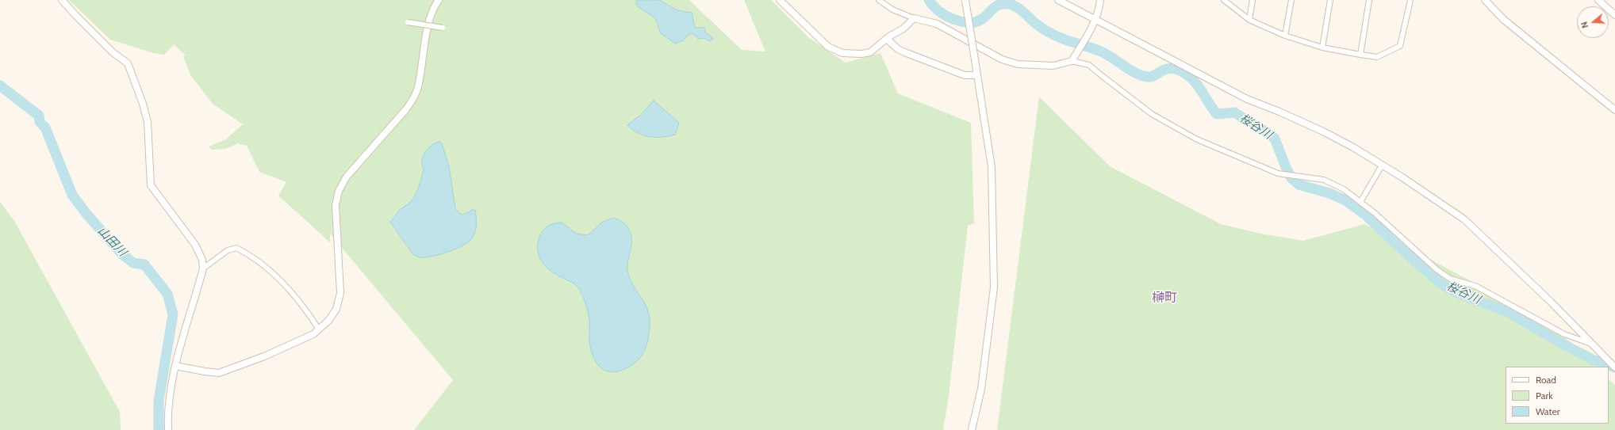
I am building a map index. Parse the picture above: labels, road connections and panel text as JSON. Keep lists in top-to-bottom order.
{
  "districts": ["榊町"],
  "water": ["桜谷川", "山田川"],
  "legend": ["Road", "Park", "Water"],
  "north": "left"
}
